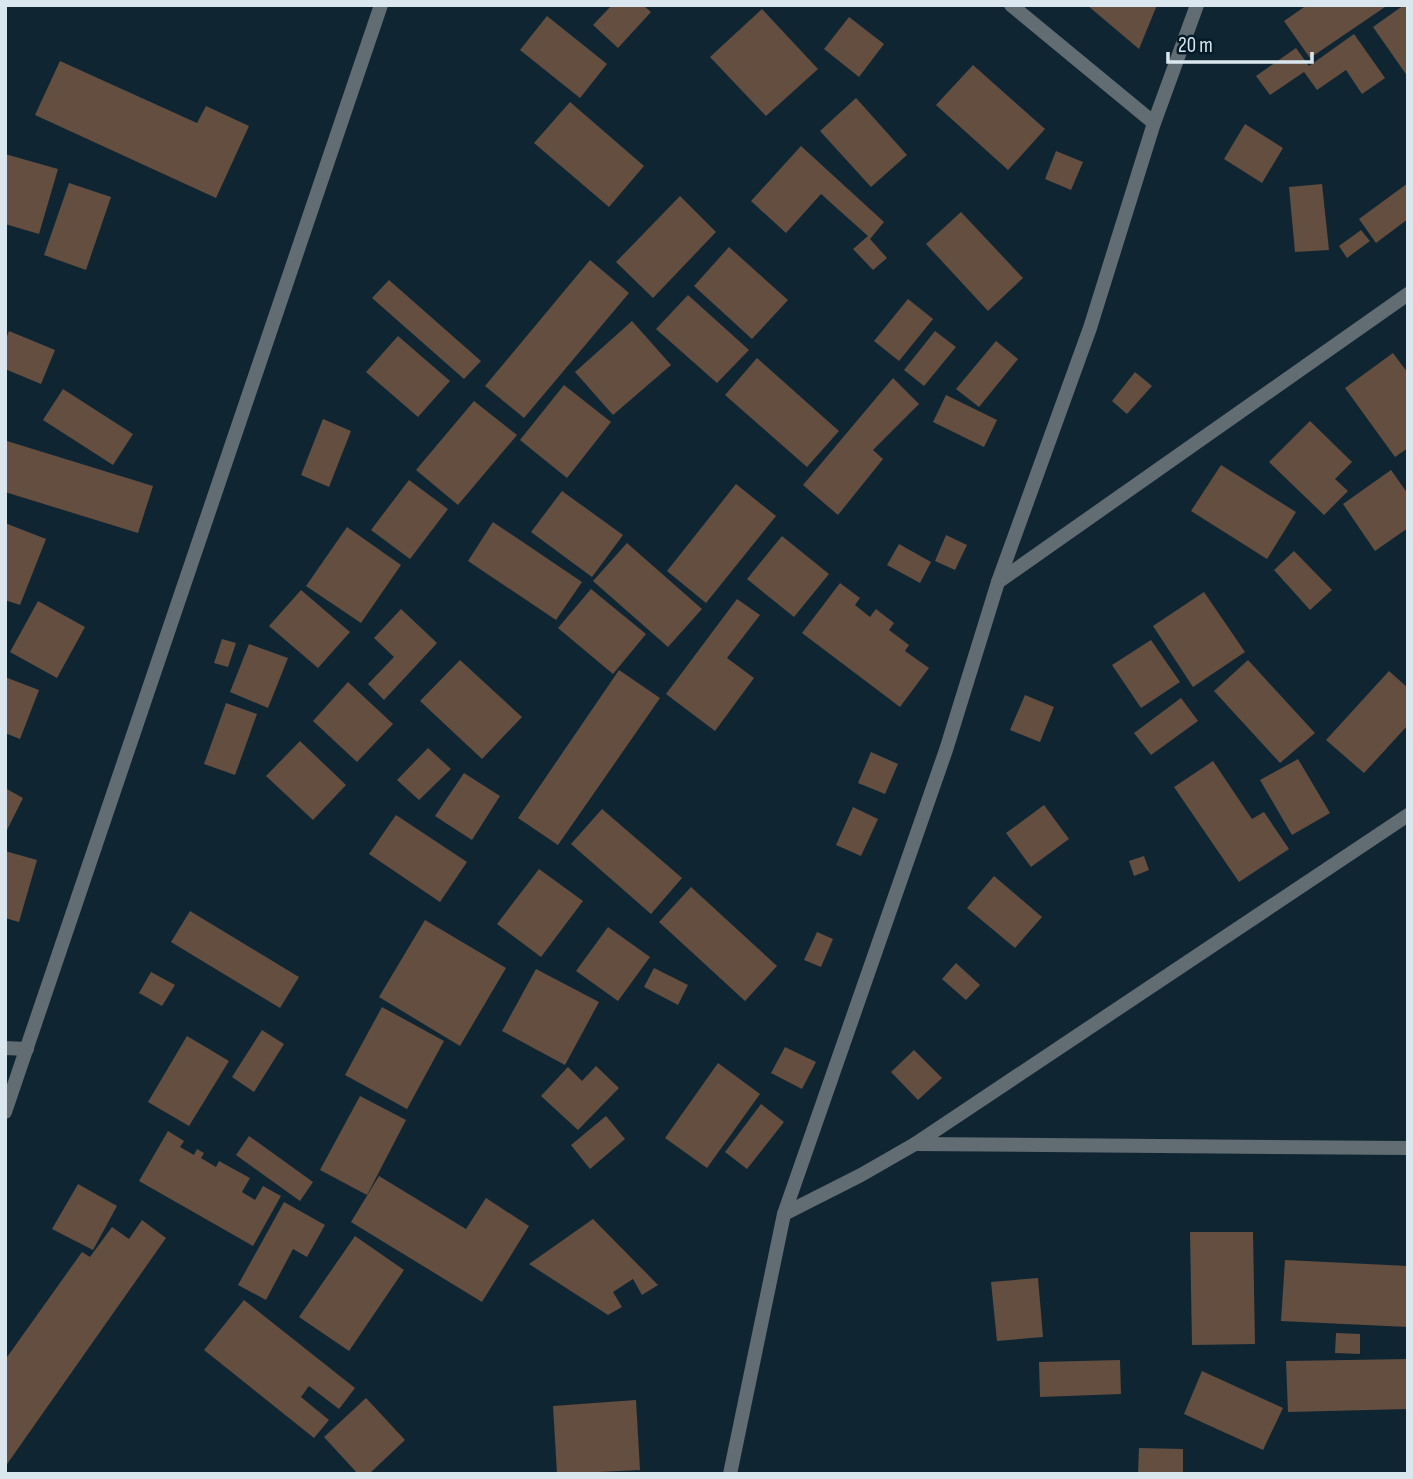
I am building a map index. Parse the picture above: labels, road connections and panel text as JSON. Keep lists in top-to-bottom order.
{
  "scale_bar": "20 m"
}
